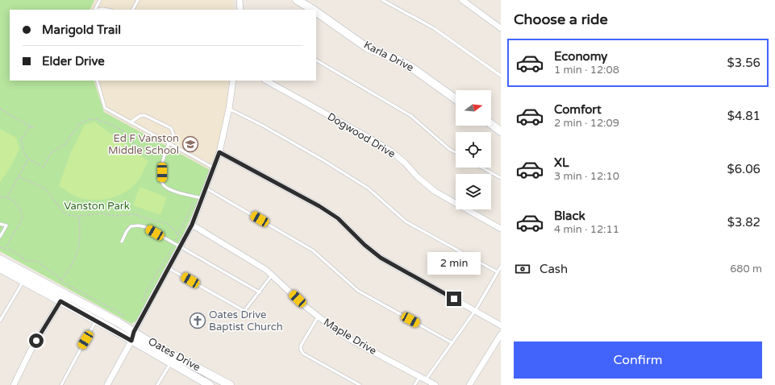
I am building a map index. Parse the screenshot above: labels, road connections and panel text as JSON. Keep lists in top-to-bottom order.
{
  "streets": {
    "main road": ["Karla Drive", "Oates Drive"],
    "street": ["Dogwood Drive", "Maple Drive"]
  },
  "parks": ["Vanston Park"],
  "places": {
    "school or university": ["Ed F Vanston Middle School"],
    "church": ["Oates Drive Baptist Church"]
  },
  "north": "right",
  "page": {
    "heading": "Choose a ride",
    "banner": ["Marigold Trail", "Elder Drive"],
    "list": [
      {
        "name": "Economy",
        "note": "1 min · 12:08",
        "value": "$3.56"
      },
      {
        "name": "Comfort",
        "note": "2 min · 12:09",
        "value": "$4.81"
      },
      {
        "name": "XL",
        "note": "3 min · 12:10",
        "value": "$6.06"
      },
      {
        "name": "Black",
        "note": "4 min · 12:11",
        "value": "$3.82"
      }
    ],
    "pay": ["Cash", "680 m"],
    "bubble": "2 min",
    "buttons": "Confirm"
  }
}
